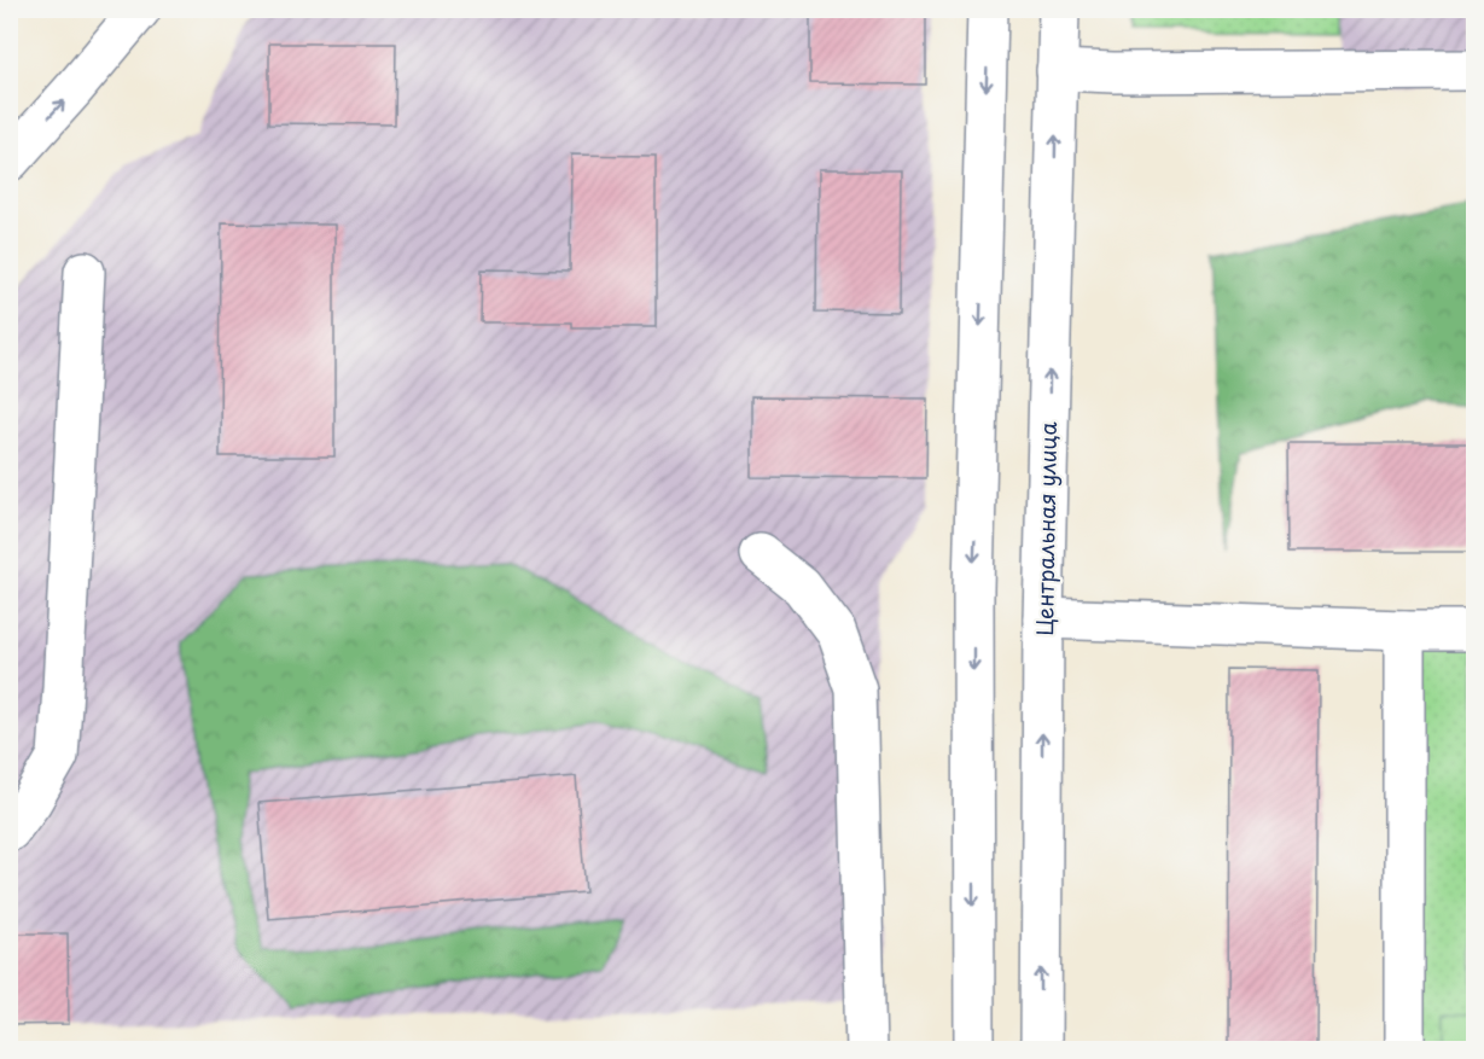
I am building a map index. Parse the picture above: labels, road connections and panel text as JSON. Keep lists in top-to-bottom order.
{
  "streets": {
    "main road": ["Центральная улица"]
  }
}
